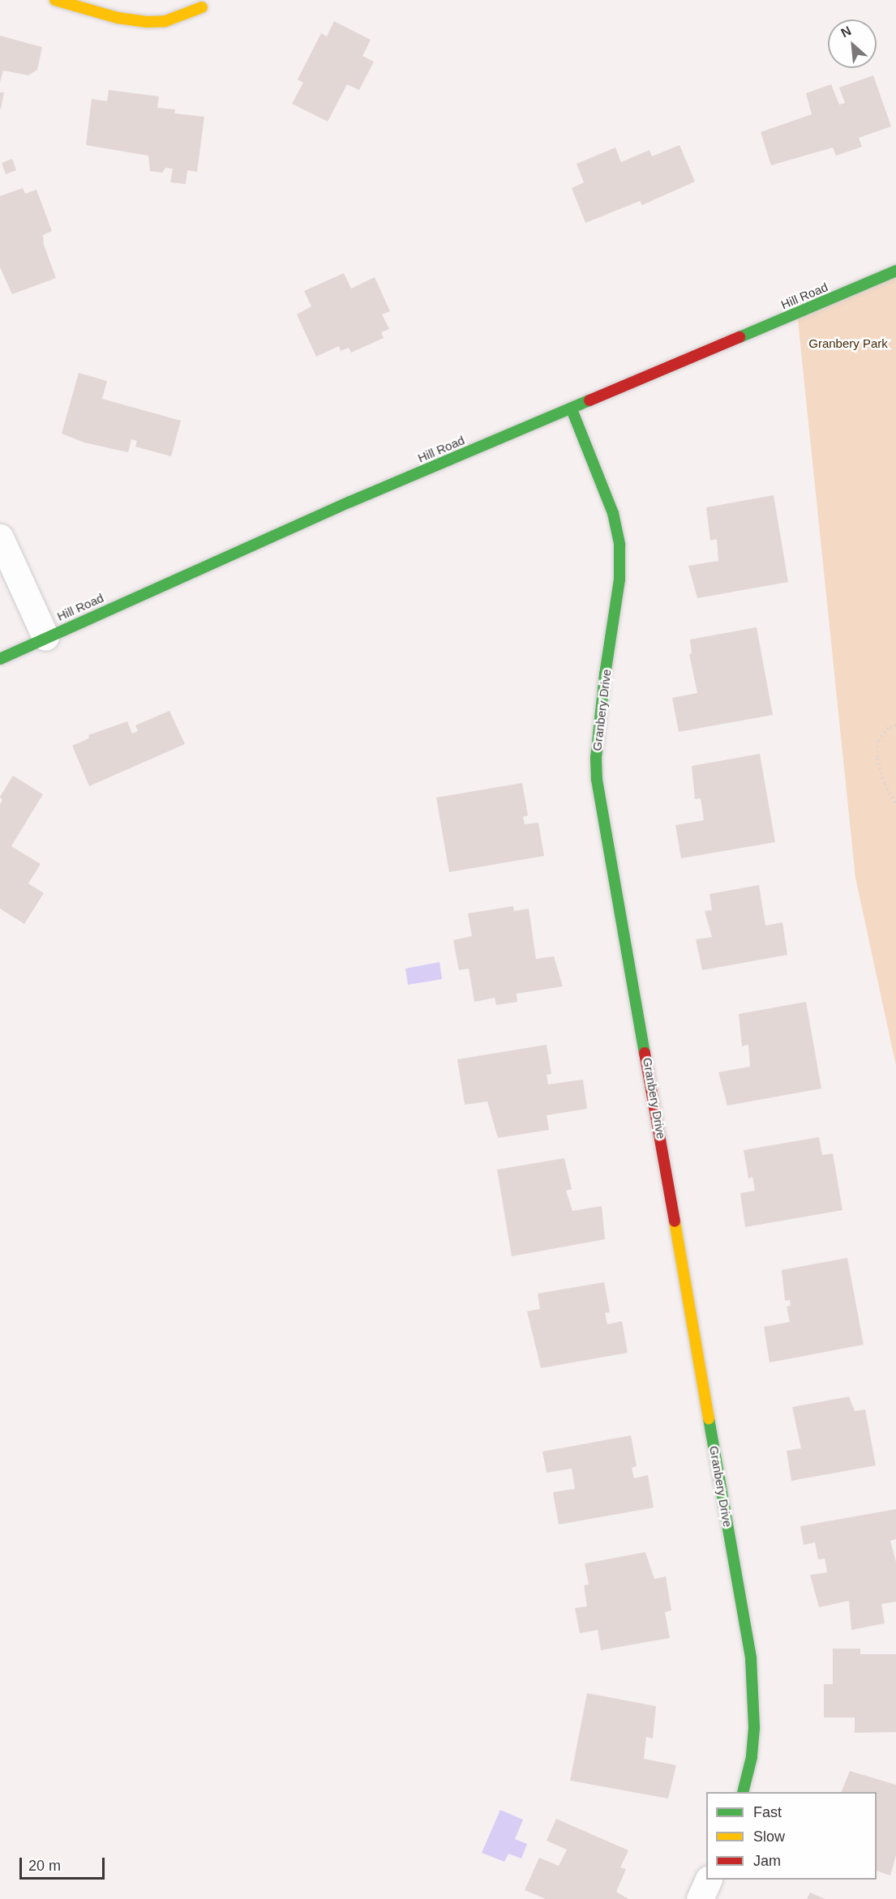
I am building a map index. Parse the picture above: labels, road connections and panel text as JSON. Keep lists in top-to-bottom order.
{
  "streets": {
    "street": ["Hill Road", "Granbery Drive"]
  },
  "crossings": [
    ["Hill Road", "Granbery Drive"]
  ],
  "parks": ["Granbery Park"],
  "legend": ["Fast", "Slow", "Jam"],
  "scale_bar": "20 m",
  "north": "top left"
}
